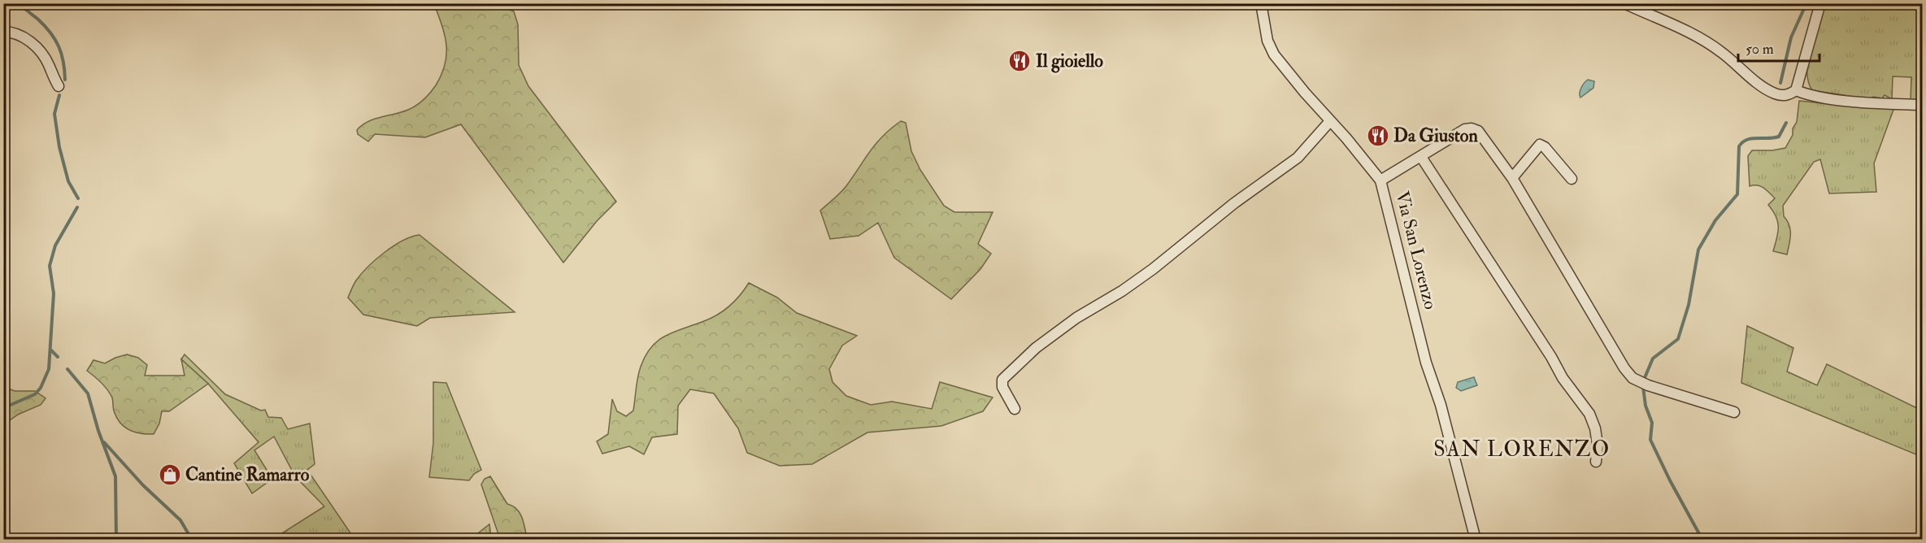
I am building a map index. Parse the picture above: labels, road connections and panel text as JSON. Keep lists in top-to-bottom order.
{
  "streets": {
    "street": ["Via San Lorenzo"]
  },
  "districts": ["SAN LORENZO"],
  "places": {
    "restaurant": ["Il gioiello", "Da Giuston"],
    "shop": ["Cantine Ramarro"]
  },
  "scale_bar": "50 m"
}
